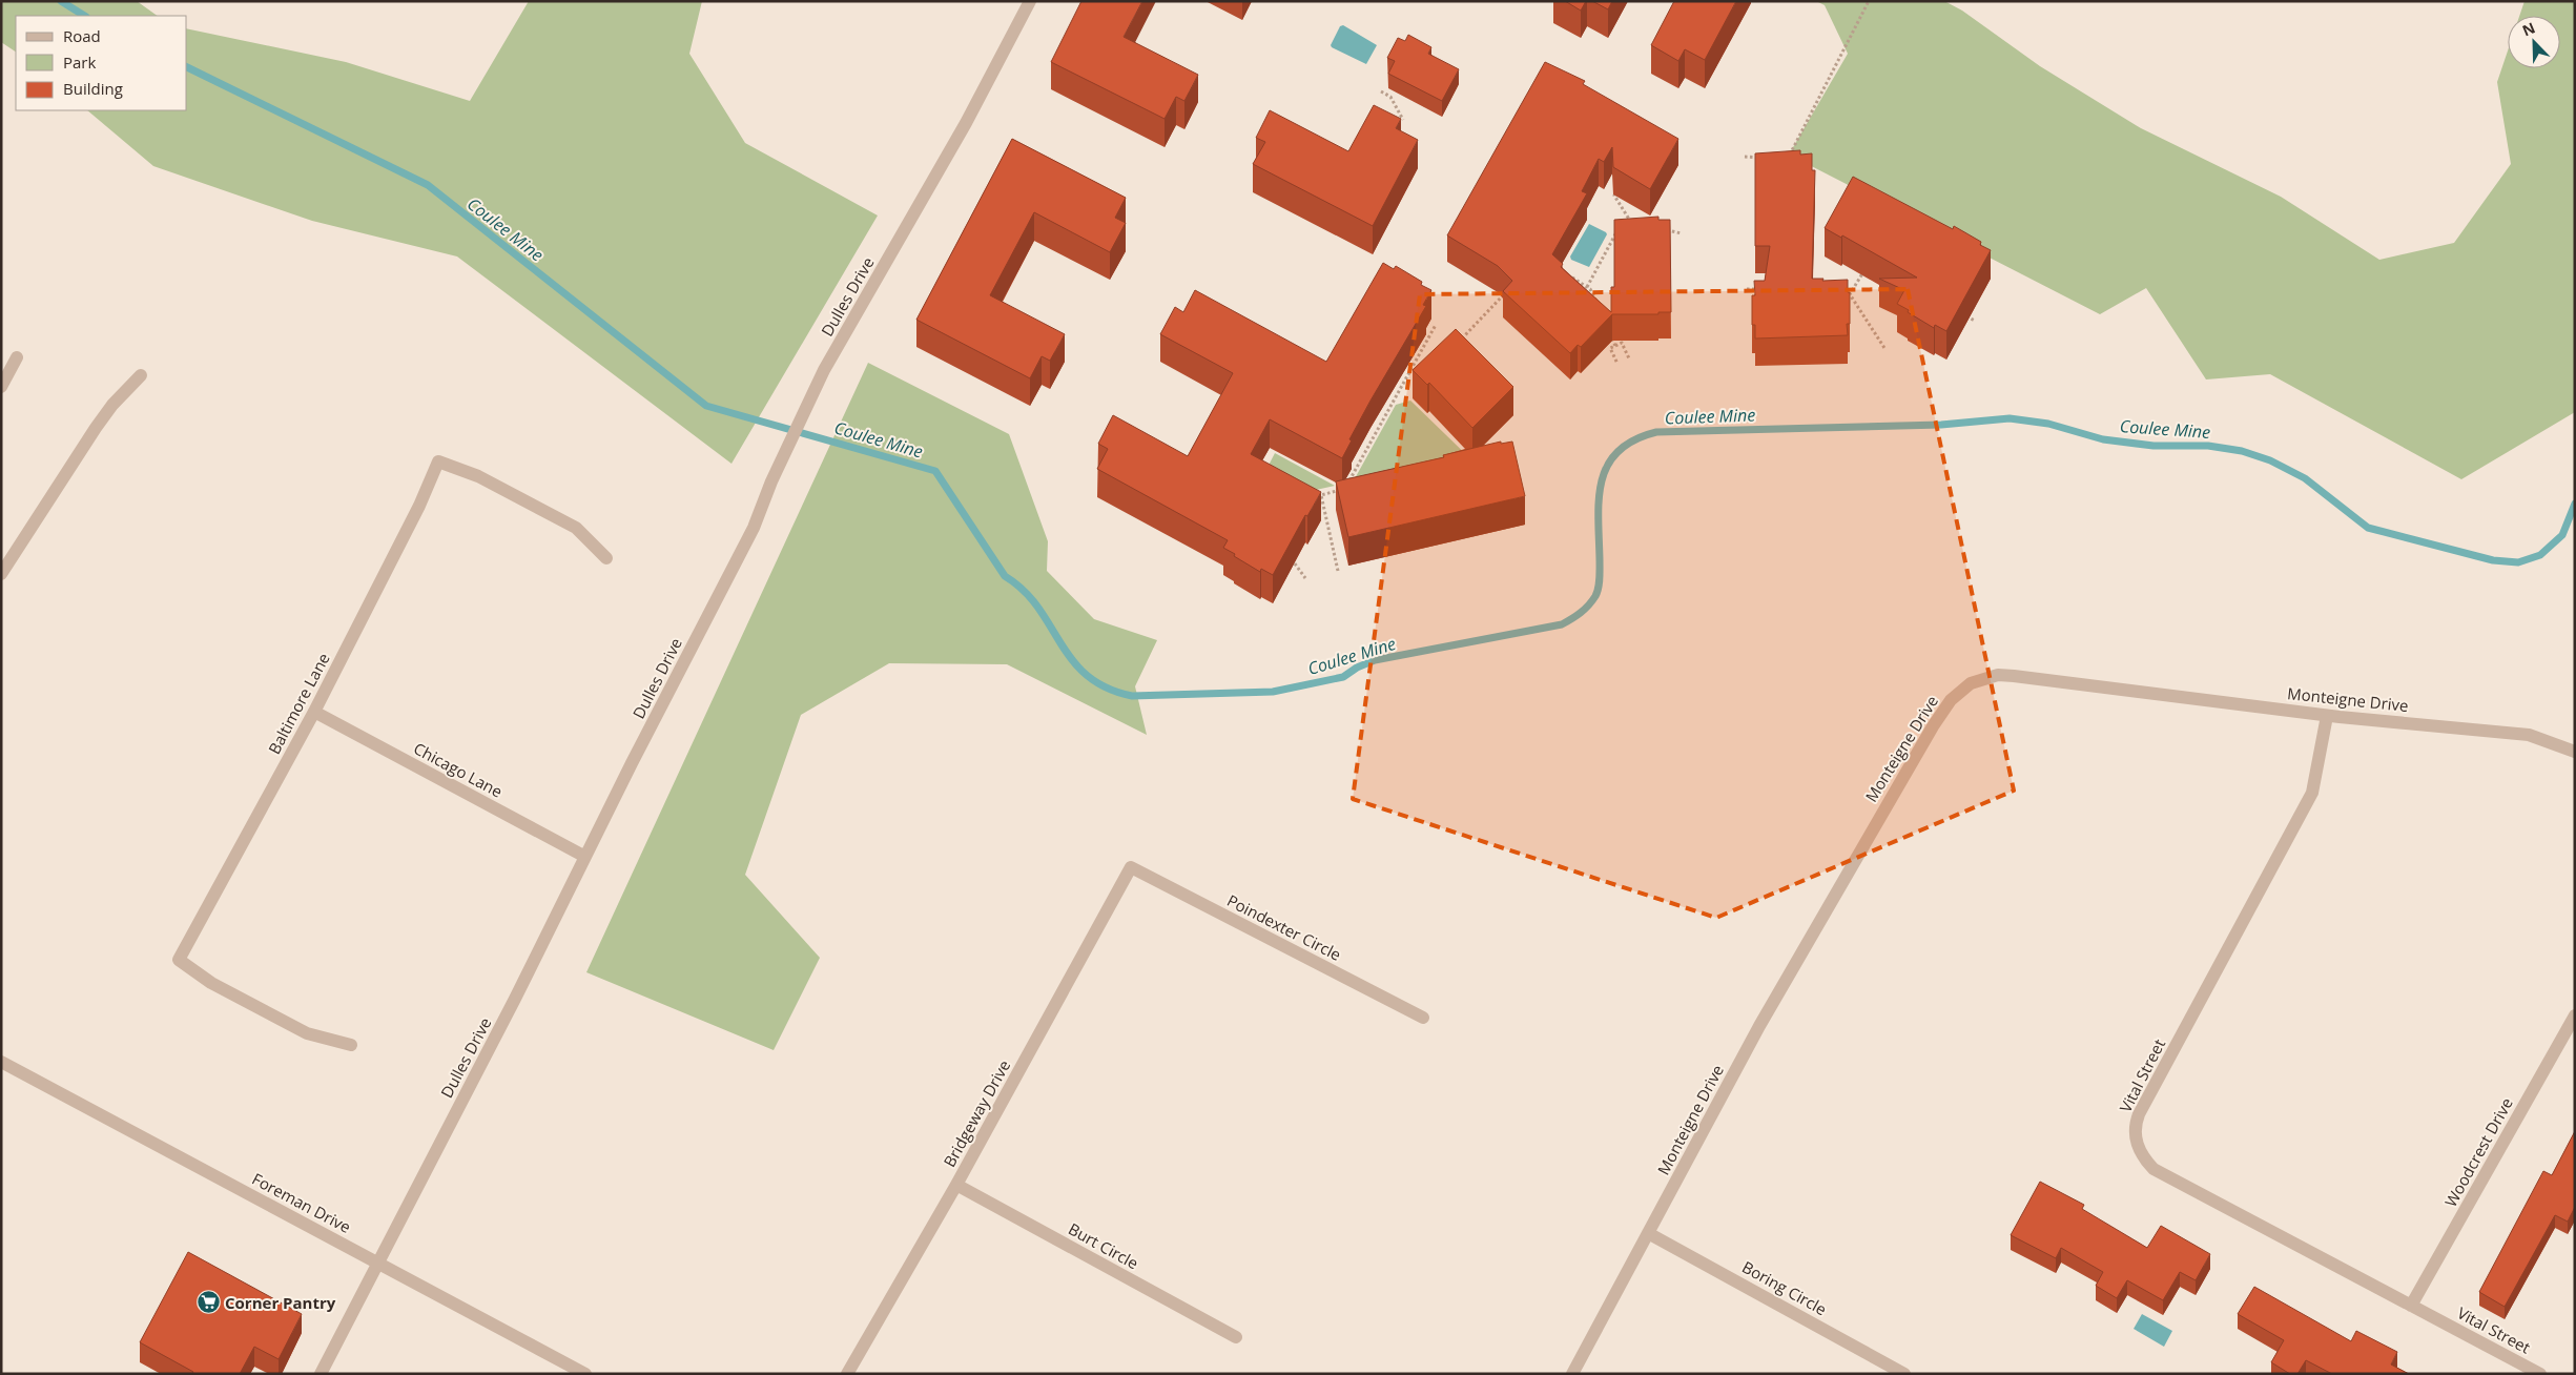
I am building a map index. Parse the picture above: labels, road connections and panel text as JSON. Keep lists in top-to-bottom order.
{
  "streets": {
    "street": [
      "Dulles Drive",
      "Monteigne Drive",
      "Baltimore Lane",
      "Chicago Lane",
      "Poindexter Circle",
      "Vital Street",
      "Bridgeway Drive",
      "Woodcrest Drive",
      "Foreman Drive",
      "Burt Circle",
      "Boring Circle"
    ]
  },
  "crossings": [
    ["Dulles Drive", "Chicago Lane"],
    ["Dulles Drive", "Foreman Drive"],
    ["Monteigne Drive", "Vital Street"],
    ["Monteigne Drive", "Boring Circle"],
    ["Baltimore Lane", "Chicago Lane"],
    ["Poindexter Circle", "Bridgeway Drive"],
    ["Vital Street", "Woodcrest Drive"],
    ["Bridgeway Drive", "Burt Circle"]
  ],
  "water": ["Coulee Mine"],
  "places": {
    "supermarket": ["Corner Pantry"]
  },
  "legend": ["Road", "Park", "Building"],
  "north": "top left"
}
